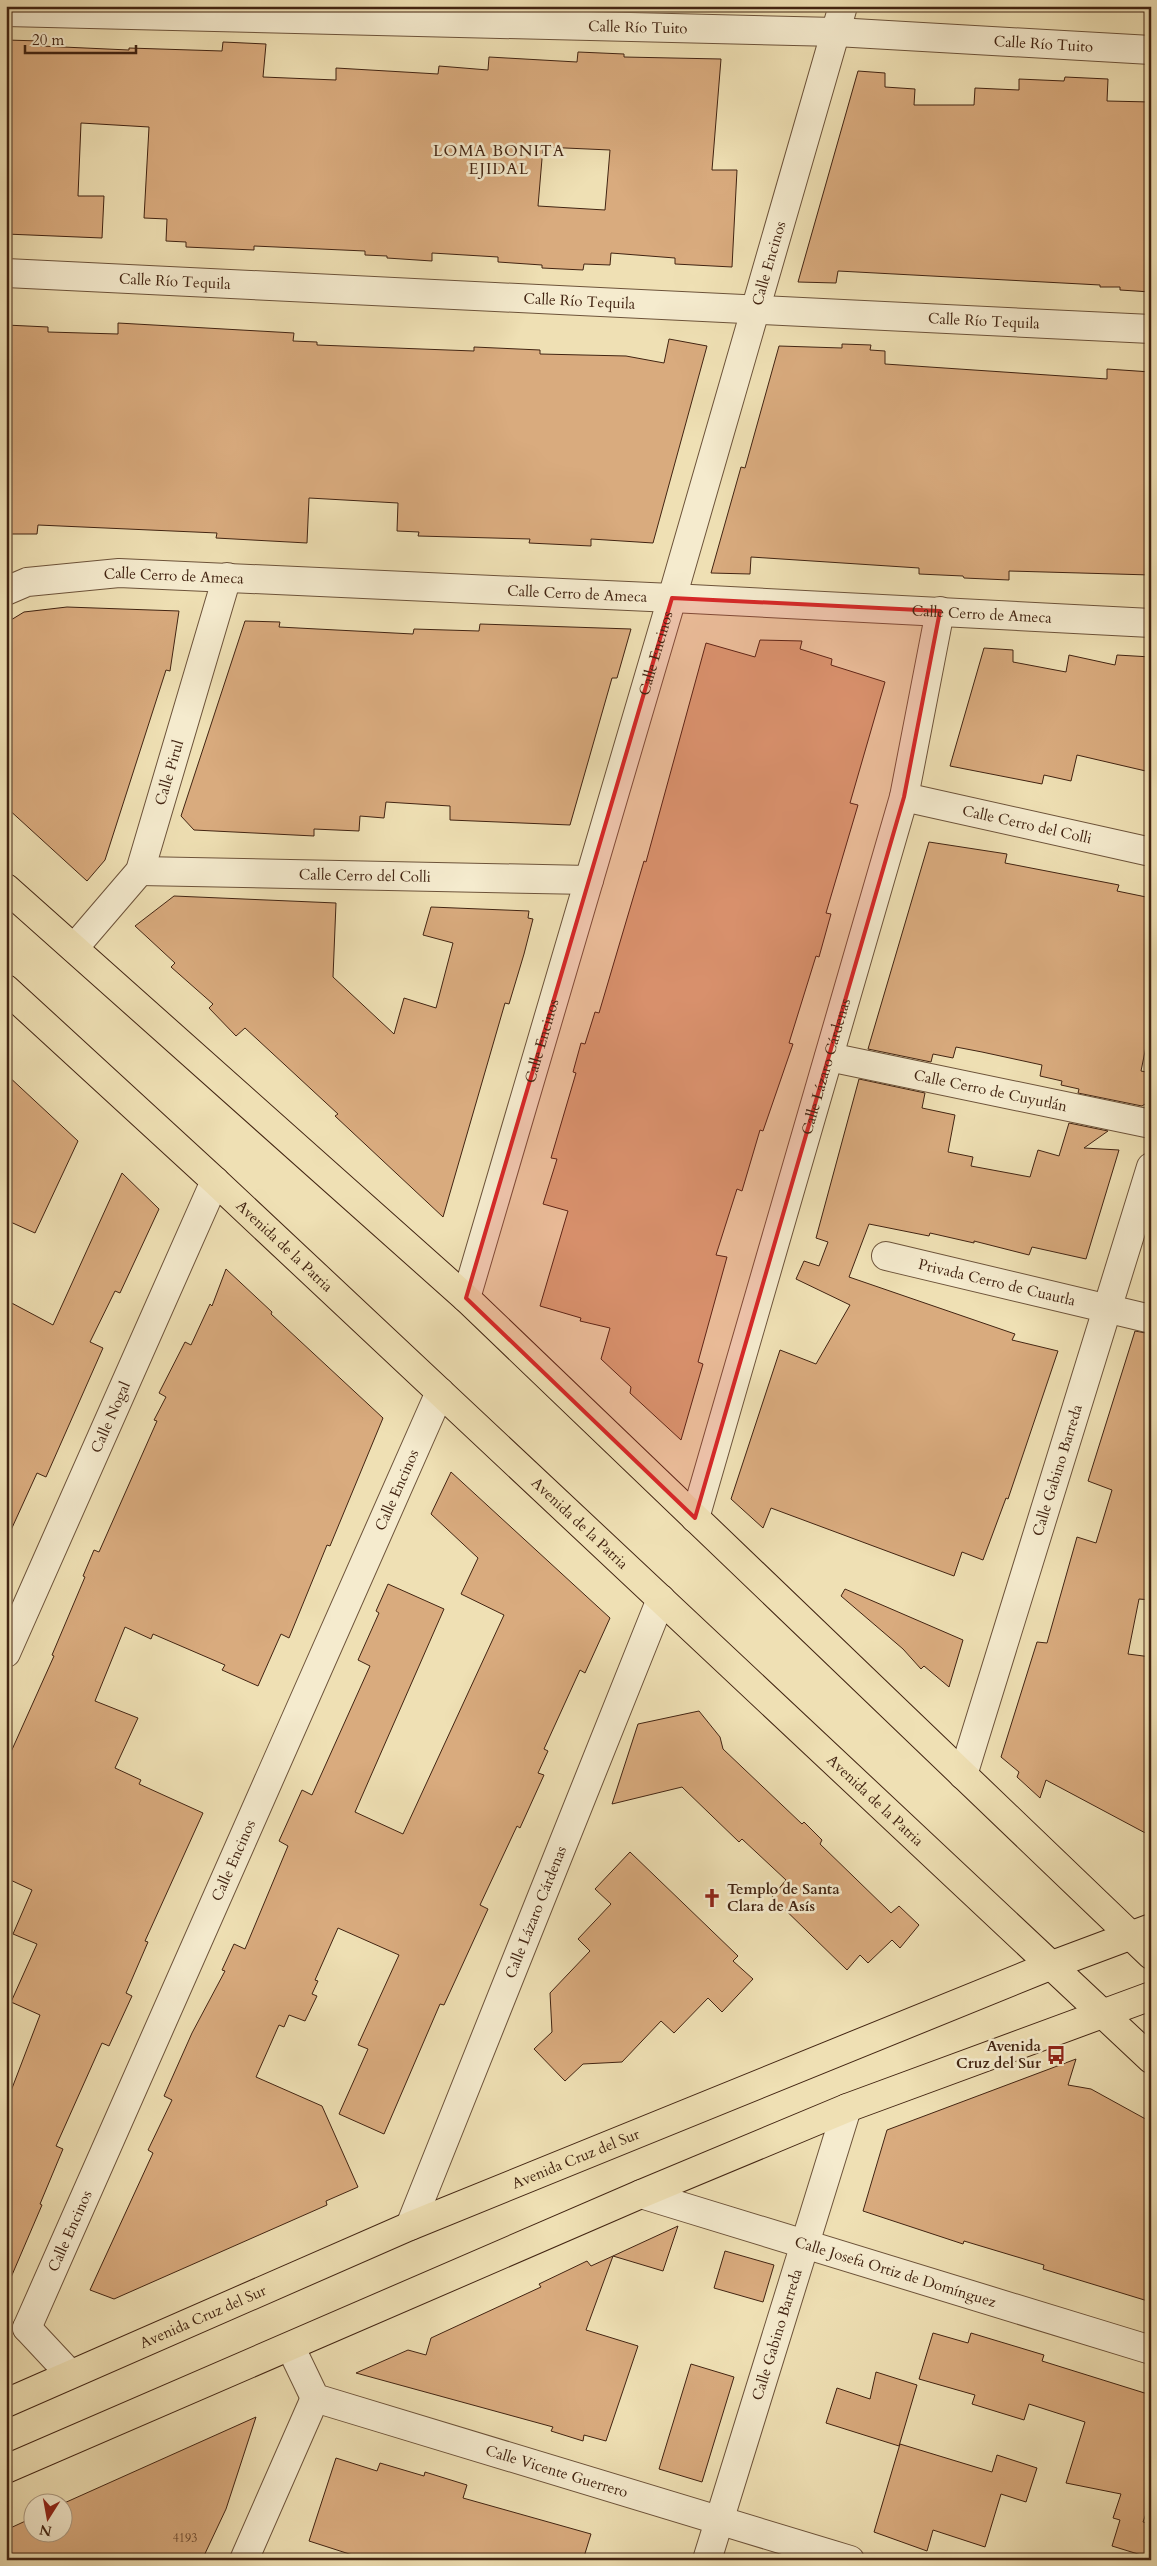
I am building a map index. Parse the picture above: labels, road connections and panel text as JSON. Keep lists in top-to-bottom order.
{
  "streets": {
    "main road": ["Avenida de la Patria", "Avenida Cruz del Sur"],
    "street": [
      "Calle Río Tuito",
      "Calle Encinos",
      "Calle Río Tequila",
      "Calle Cerro de Ameca",
      "Calle Pirul",
      "Calle Cerro del Colli",
      "Calle Lázaro Cárdenas",
      "Calle Cerro de Cuyutlán",
      "Privada Cerro de Cuautla",
      "Calle Nogal",
      "Calle Gabino Barreda",
      "Calle Josefa Ortiz de Domínguez",
      "Calle Vicente Guerrero"
    ]
  },
  "crossings": [
    ["Calle Río Tuito", "Calle Encinos"],
    ["Calle Encinos", "Calle Río Tequila"],
    ["Calle Encinos", "Calle Cerro de Ameca"],
    ["Calle Encinos", "Calle Cerro del Colli"],
    ["Calle Encinos", "Avenida de la Patria"],
    ["Calle Cerro de Ameca", "Calle Pirul"],
    ["Calle Cerro de Ameca", "Calle Lázaro Cárdenas"],
    ["Calle Pirul", "Calle Cerro del Colli"],
    ["Calle Cerro del Colli", "Calle Lázaro Cárdenas"],
    ["Calle Lázaro Cárdenas", "Calle Cerro de Cuyutlán"],
    ["Calle Lázaro Cárdenas", "Avenida de la Patria"],
    ["Calle Lázaro Cárdenas", "Avenida Cruz del Sur"],
    ["Avenida de la Patria", "Calle Nogal"],
    ["Avenida de la Patria", "Avenida Cruz del Sur"],
    ["Privada Cerro de Cuautla", "Calle Gabino Barreda"],
    ["Calle Gabino Barreda", "Calle Josefa Ortiz de Domínguez"],
    ["Calle Gabino Barreda", "Calle Vicente Guerrero"]
  ],
  "districts": ["LOMA BONITA EJIDAL"],
  "places": {
    "church": ["Templo de Santa Clara de Asís"],
    "bus stop": ["Avenida Cruz del Sur"]
  },
  "house_numbers": ["4193"],
  "scale_bar": "20 m",
  "north": "bottom"
}
